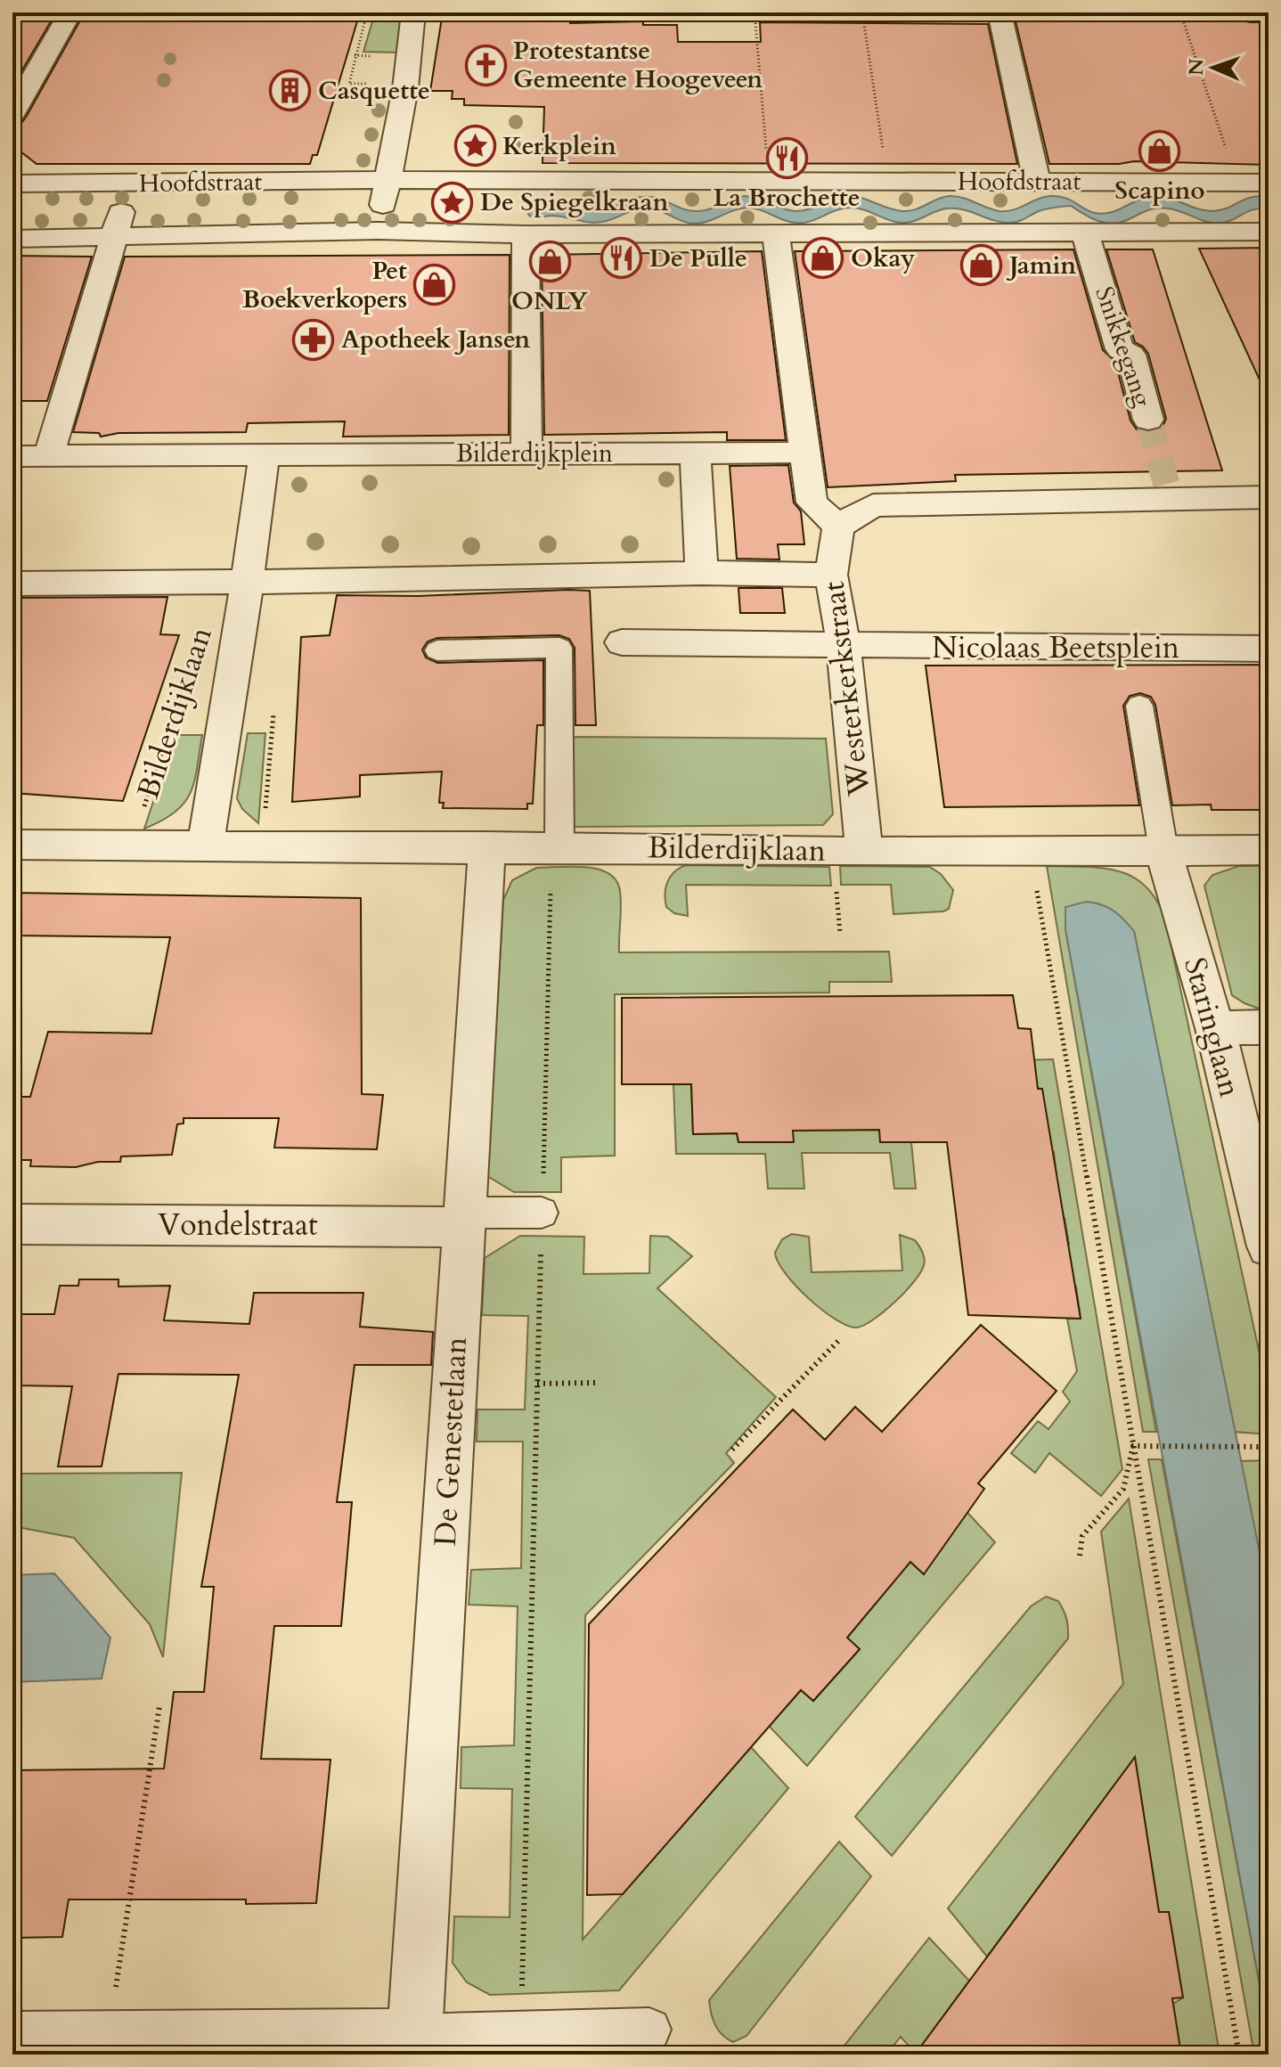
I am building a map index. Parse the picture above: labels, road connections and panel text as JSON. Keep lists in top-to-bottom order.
{
  "streets": {
    "street": [
      "Hoofdstraat",
      "Snikkegang",
      "Bilderdijkplein",
      "Nicolaas Beetsplein",
      "Westerkerkstraat",
      "Bilderdijklaan",
      "Staringlaan",
      "Vondelstraat",
      "De Genestetlaan"
    ]
  },
  "crossings": [
    ["Hoofdstraat", "Snikkegang"],
    ["Nicolaas Beetsplein", "Westerkerkstraat"],
    ["Westerkerkstraat", "Bilderdijklaan"],
    ["Bilderdijklaan", "Staringlaan"],
    ["Bilderdijklaan", "De Genestetlaan"],
    ["Vondelstraat", "De Genestetlaan"]
  ],
  "places": {
    "church": ["Protestantse Gemeente Hoogeveen"],
    "building": ["Casquette"],
    "place": ["Kerkplein", "De Spiegelkraan"],
    "shop": [
      "Scapino",
      "Okay",
      "ONLY",
      "Jamin",
      "Pet Boekverkopers"
    ],
    "restaurant": ["La Brochette", "De Pulle"],
    "pharmacy": ["Apotheek Jansen"]
  },
  "north": "left"
}
